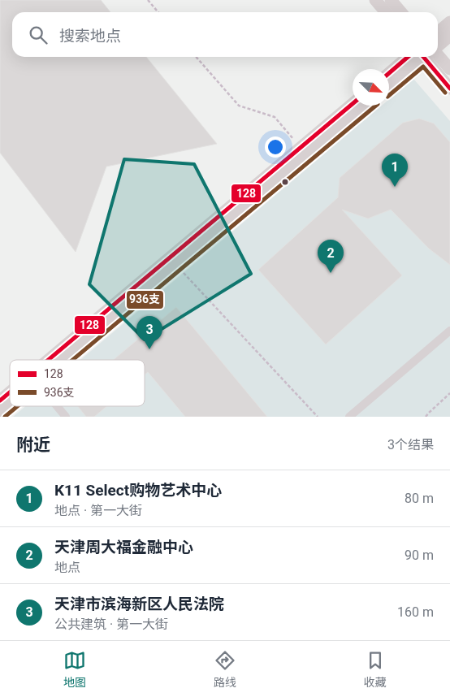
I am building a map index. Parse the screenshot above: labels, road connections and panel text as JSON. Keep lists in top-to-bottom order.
{
  "lines": ["transit line 128", "transit line 936支"],
  "legend": ["128", "936支"],
  "north": "bottom right",
  "page": {
    "search": "搜索地点",
    "pins": ["1", "2", "3"],
    "heading": ["附近", "3个结果"],
    "list": [
      {
        "mark": "1",
        "name": "K11 Select购物艺术中心",
        "note": "地点 · 第一大街",
        "value": "80 m"
      },
      {
        "mark": "2",
        "name": "天津周大福金融中心",
        "note": "地点",
        "value": "90 m"
      },
      {
        "mark": "3",
        "name": "天津市滨海新区人民法院",
        "note": "公共建筑 · 第一大街",
        "value": "160 m"
      }
    ],
    "nav": ["地图", "路线", "收藏"]
  }
}
